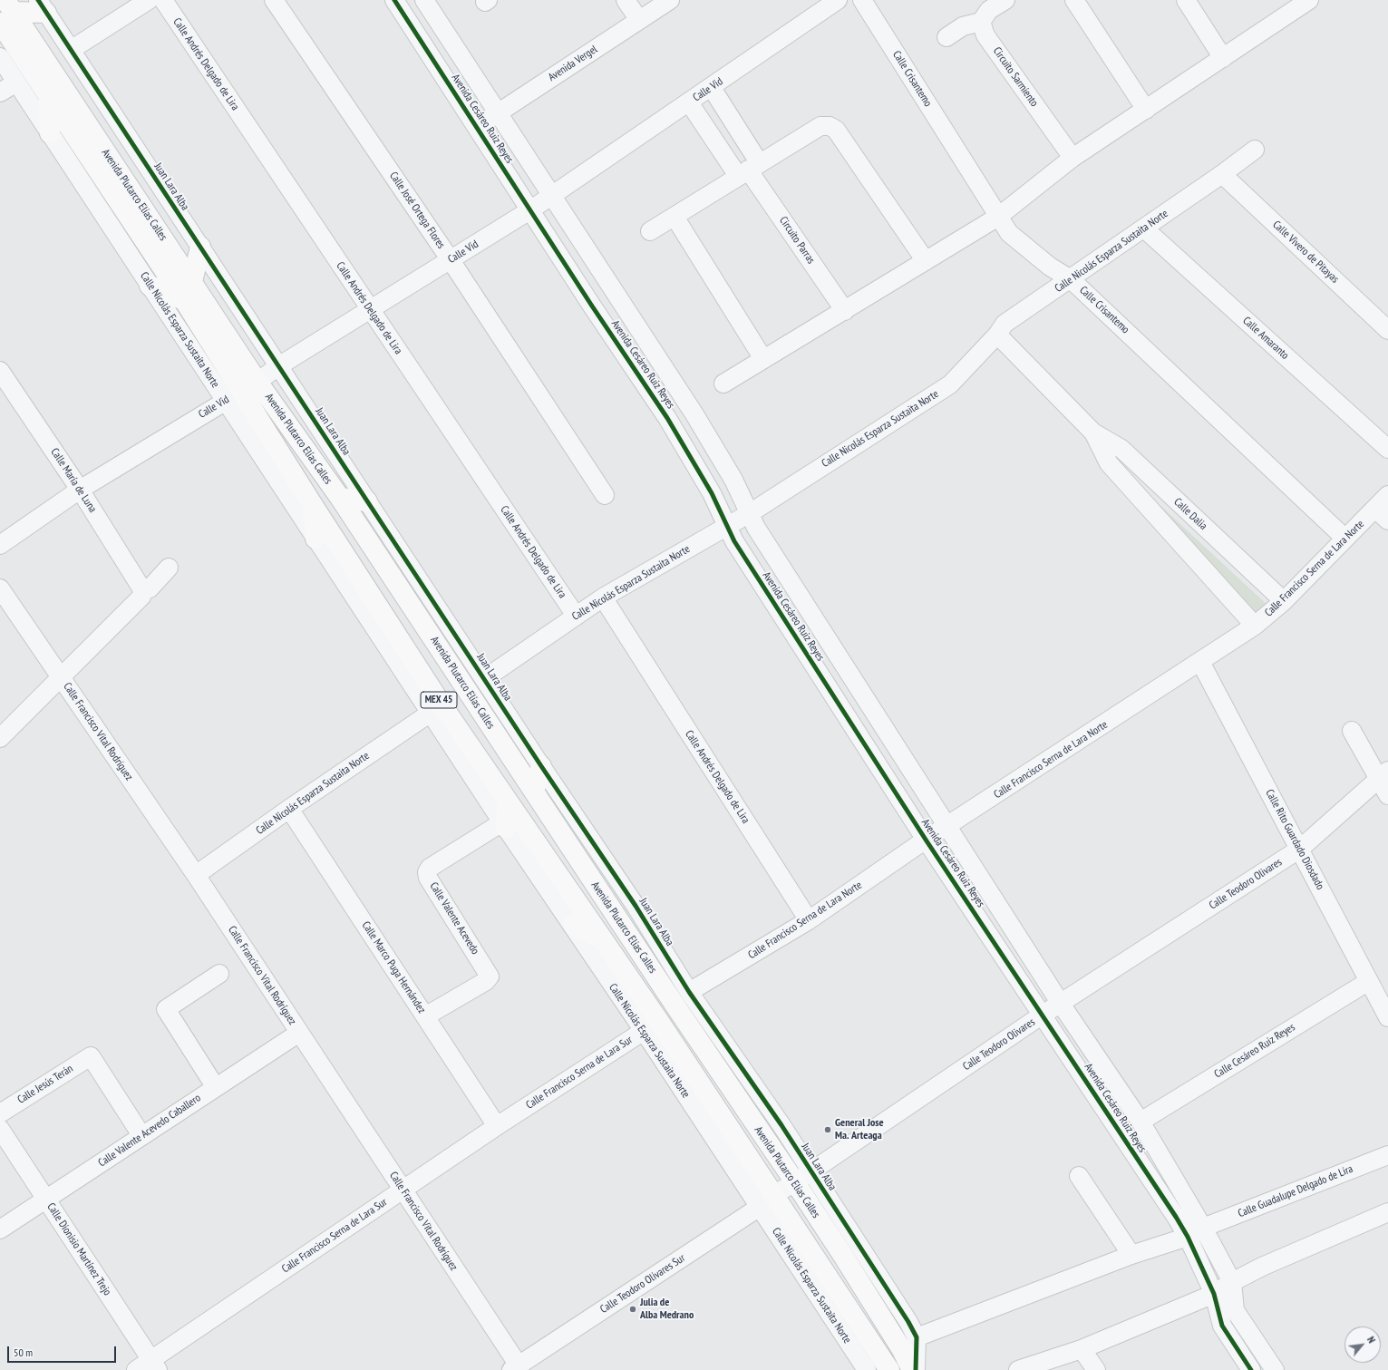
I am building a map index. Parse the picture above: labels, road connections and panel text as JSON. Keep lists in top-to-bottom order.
{
  "streets": {
    "main road": ["Avenida Plutarco Elías Calles", "MEX 45"],
    "street": [
      "Avenida Vergel",
      "Calle Andrés Delgado de Lira",
      "Circuito Sarmiento",
      "Calle Crisantemo",
      "Calle Vid",
      "Avenida Cesáreo Ruiz Reyes",
      "Juan Lara Alba",
      "Calle José Ortega Flores",
      "Circuito Parras",
      "Calle Nicolás Esparza Sustaita Norte",
      "Calle Vivero de Pitayas",
      "Calle Amaranto",
      "Calle María de Luna",
      "Calle Dalia",
      "Calle Francisco Serna de Lara Norte",
      "Calle Francisco Vital Rodríguez",
      "Calle Rito Guardado Diosdado",
      "Calle Teodoro Olivares",
      "Calle Valente Acevedo",
      "Calle Marco Puga Hernández",
      "Calle Cesáreo Ruiz Reyes",
      "Calle Francisco Serna de Lara Sur",
      "Calle Jesús Terán",
      "Calle Valente Acevedo Caballero",
      "Calle Guadalupe Delgado de Lira",
      "Calle Dionisio Martínez Trejo",
      "Calle Teodoro Olivares Sur"
    ]
  },
  "crossings": [
    ["Avenida Vergel", "Avenida Cesáreo Ruiz Reyes"],
    ["Calle Andrés Delgado de Lira", "Calle Vid"],
    ["Calle Andrés Delgado de Lira", "Calle Nicolás Esparza Sustaita Norte"],
    ["Calle Andrés Delgado de Lira", "Calle Francisco Serna de Lara Norte"],
    ["Calle Crisantemo", "Calle Nicolás Esparza Sustaita Norte"],
    ["Calle Crisantemo", "Calle Francisco Serna de Lara Norte"],
    ["Calle Vid", "Avenida Cesáreo Ruiz Reyes"],
    ["Calle Vid", "Juan Lara Alba"],
    ["Calle Vid", "Avenida Plutarco Elías Calles"],
    ["Calle Vid", "Calle José Ortega Flores"],
    ["Calle Vid", "Circuito Parras"],
    ["Calle Vid", "Calle Nicolás Esparza Sustaita Norte"],
    ["Calle Vid", "Calle María de Luna"],
    ["Avenida Cesáreo Ruiz Reyes", "Calle Nicolás Esparza Sustaita Norte"],
    ["Avenida Cesáreo Ruiz Reyes", "Calle Francisco Serna de Lara Norte"],
    ["Avenida Cesáreo Ruiz Reyes", "Calle Teodoro Olivares"],
    ["Avenida Cesáreo Ruiz Reyes", "Calle Cesáreo Ruiz Reyes"],
    ["Avenida Cesáreo Ruiz Reyes", "Calle Guadalupe Delgado de Lira"],
    ["Juan Lara Alba", "Avenida Plutarco Elías Calles"],
    ["Juan Lara Alba", "Calle Nicolás Esparza Sustaita Norte"],
    ["Juan Lara Alba", "Calle Francisco Serna de Lara Norte"],
    ["Juan Lara Alba", "Calle Teodoro Olivares"],
    ["Juan Lara Alba", "Calle Guadalupe Delgado de Lira"],
    ["Avenida Plutarco Elías Calles", "Calle Nicolás Esparza Sustaita Norte"],
    ["Avenida Plutarco Elías Calles", "Calle Teodoro Olivares"],
    ["Avenida Plutarco Elías Calles", "Calle Teodoro Olivares Sur"],
    ["Calle Nicolás Esparza Sustaita Norte", "Calle Vivero de Pitayas"],
    ["Calle Nicolás Esparza Sustaita Norte", "Calle Amaranto"],
    ["Calle Nicolás Esparza Sustaita Norte", "Calle Dalia"],
    ["Calle Nicolás Esparza Sustaita Norte", "Calle Francisco Vital Rodríguez"],
    ["Calle Nicolás Esparza Sustaita Norte", "Calle Teodoro Olivares"],
    ["Calle Nicolás Esparza Sustaita Norte", "Calle Valente Acevedo"],
    ["Calle Nicolás Esparza Sustaita Norte", "Calle Marco Puga Hernández"],
    ["Calle Nicolás Esparza Sustaita Norte", "Calle Francisco Serna de Lara Sur"],
    ["Calle Nicolás Esparza Sustaita Norte", "Calle Teodoro Olivares Sur"],
    ["Calle Dalia", "Calle Francisco Serna de Lara Norte"],
    ["Calle Francisco Serna de Lara Norte", "Calle Rito Guardado Diosdado"],
    ["Calle Francisco Vital Rodríguez", "Calle Francisco Serna de Lara Sur"],
    ["Calle Francisco Vital Rodríguez", "Calle Valente Acevedo Caballero"],
    ["Calle Francisco Vital Rodríguez", "Calle Teodoro Olivares Sur"],
    ["Calle Rito Guardado Diosdado", "Calle Teodoro Olivares"],
    ["Calle Rito Guardado Diosdado", "Calle Cesáreo Ruiz Reyes"],
    ["Calle Teodoro Olivares", "Calle Teodoro Olivares Sur"],
    ["Calle Valente Acevedo", "Calle Marco Puga Hernández"],
    ["Calle Marco Puga Hernández", "Calle Francisco Serna de Lara Sur"],
    ["Calle Francisco Serna de Lara Sur", "Calle Dionisio Martínez Trejo"],
    ["Calle Jesús Terán", "Calle Valente Acevedo Caballero"],
    ["Calle Valente Acevedo Caballero", "Calle Dionisio Martínez Trejo"]
  ],
  "places": ["General Jose Ma. Arteaga", "Julia de Alba Medrano"],
  "scale_bar": "50 m",
  "north": "top right"
}
